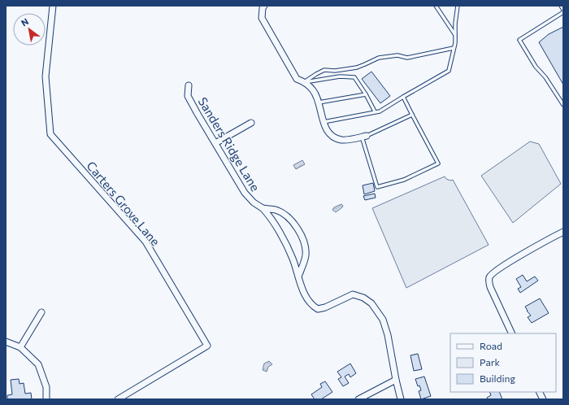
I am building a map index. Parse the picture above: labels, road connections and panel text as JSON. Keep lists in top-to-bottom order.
{
  "streets": {
    "street": ["Sanders Ridge Lane", "Carters Grove Lane"]
  },
  "legend": ["Road", "Park", "Building"],
  "north": "top left"
}
